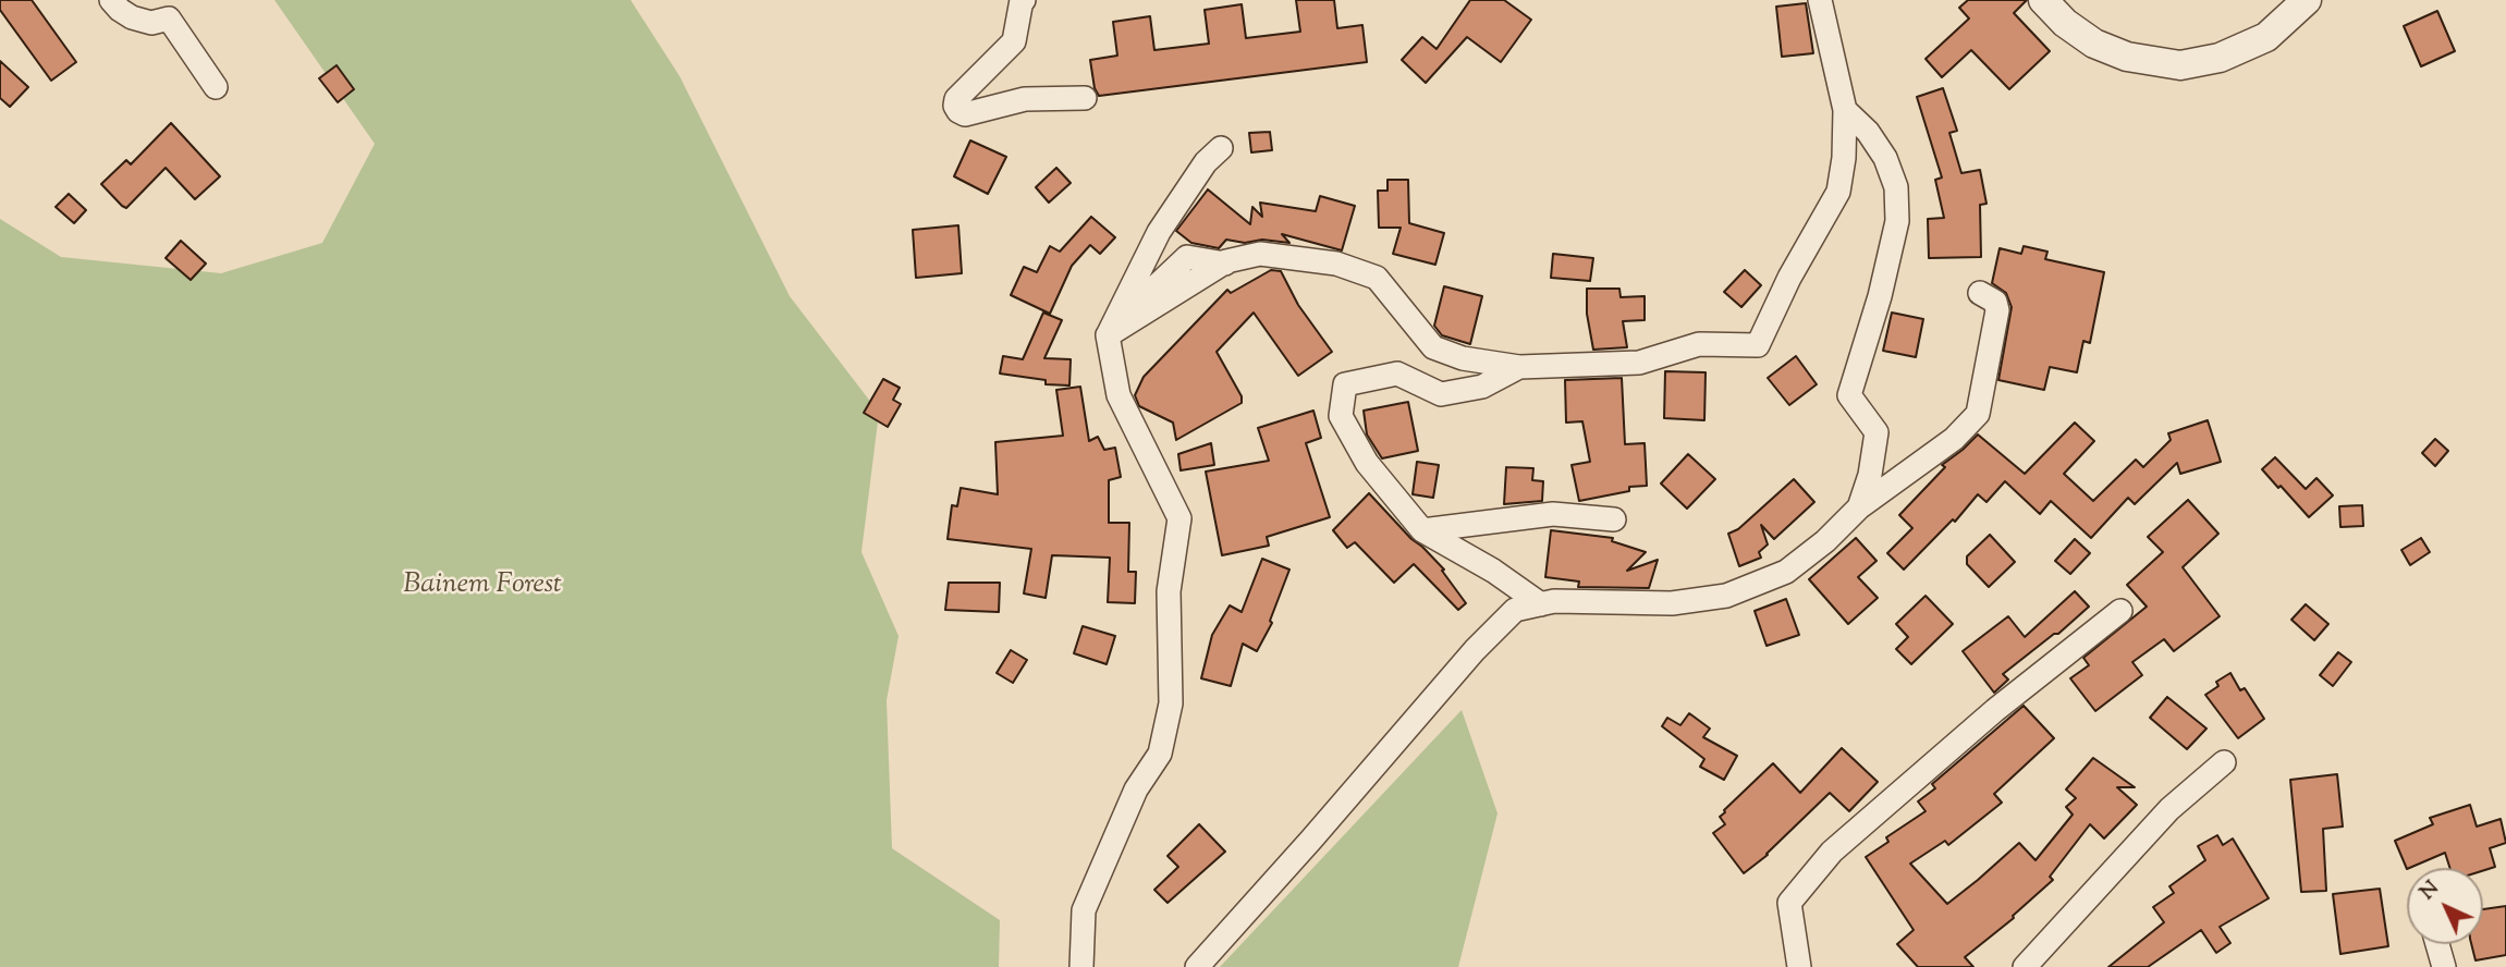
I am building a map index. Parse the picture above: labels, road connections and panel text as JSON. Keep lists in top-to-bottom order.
{
  "parks": ["Bainem Forest"],
  "north": "top left"
}
